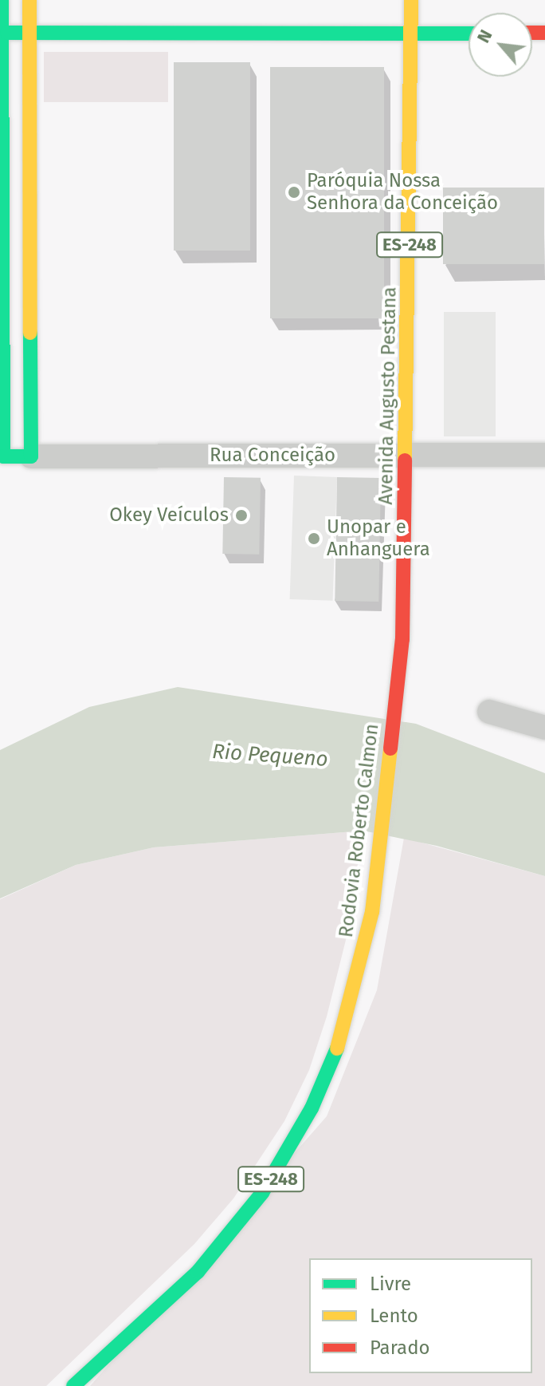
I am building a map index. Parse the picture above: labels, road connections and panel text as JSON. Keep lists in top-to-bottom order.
{
  "streets": {
    "main road": [
      "ES-248",
      "Avenida Augusto Pestana",
      "Rua Conceição",
      "Rodovia Roberto Calmon"
    ]
  },
  "crossings": [
    ["Avenida Augusto Pestana", "Rua Conceição"],
    ["Avenida Augusto Pestana", "Rodovia Roberto Calmon"]
  ],
  "water": ["Rio Pequeno"],
  "places": ["Paróquia Nossa Senhora da Conceição", "Okey Veículos", "Unopar e Anhanguera"],
  "legend": ["Livre", "Lento", "Parado"],
  "north": "top left"
}
